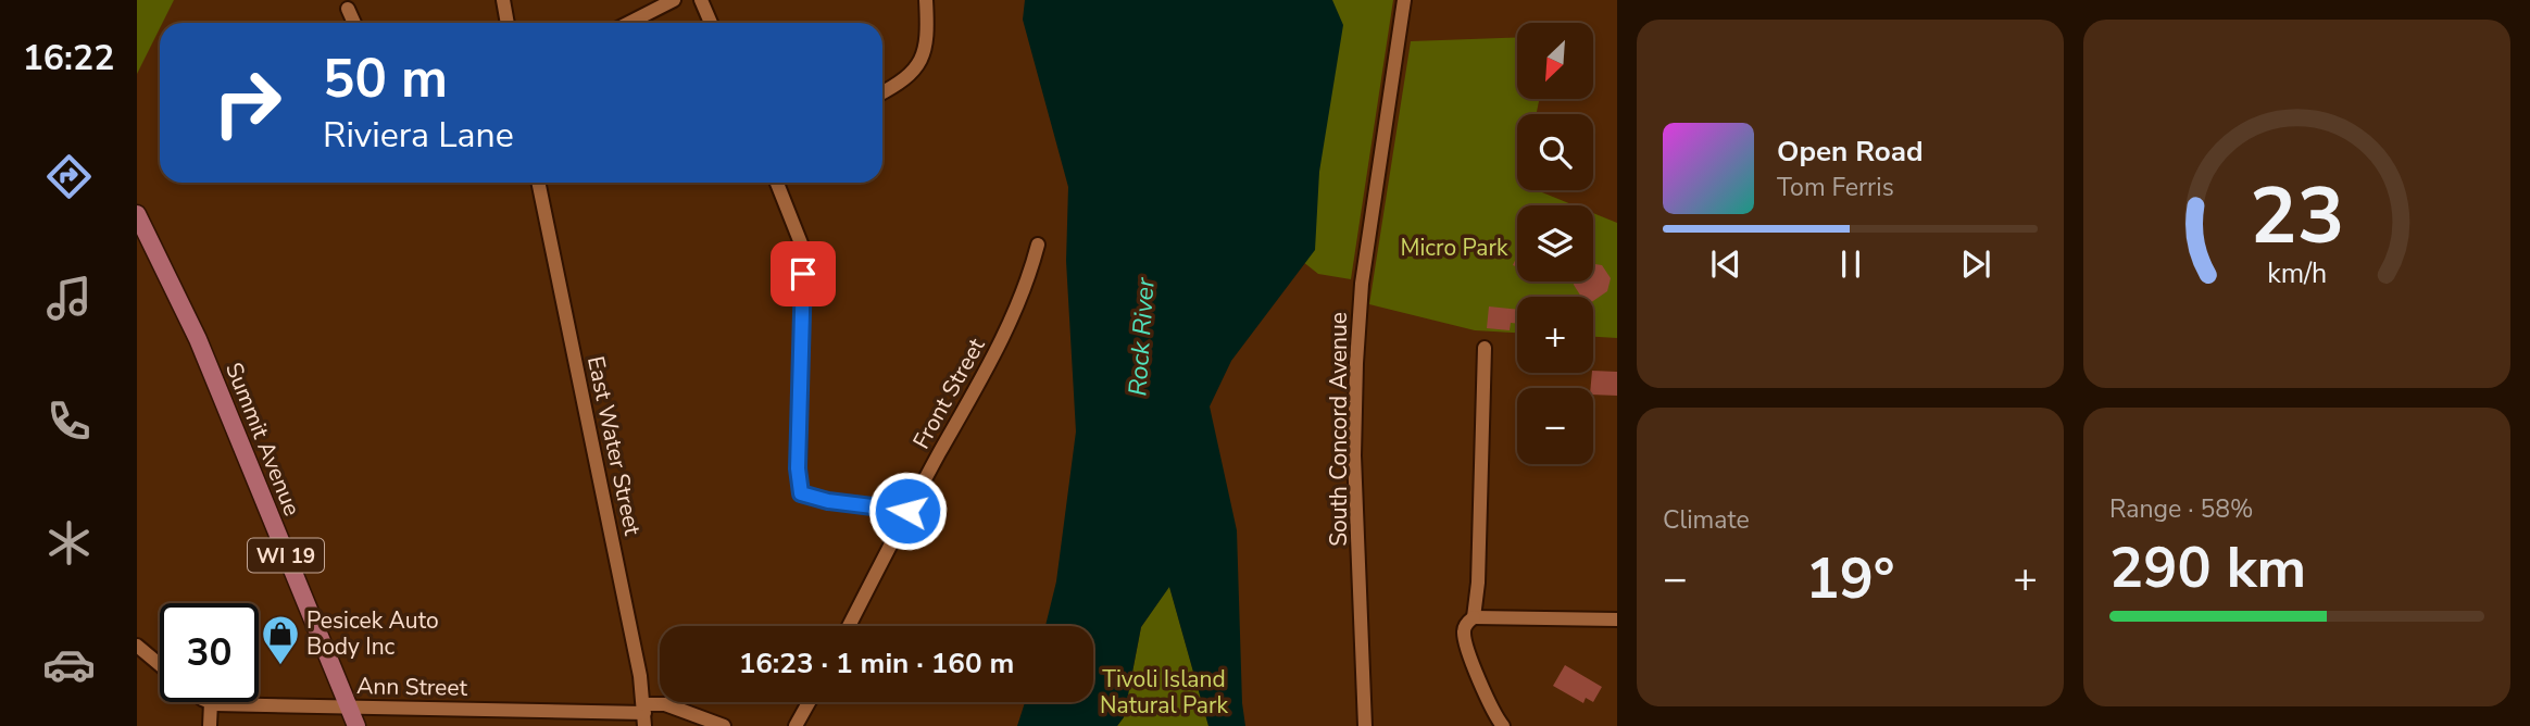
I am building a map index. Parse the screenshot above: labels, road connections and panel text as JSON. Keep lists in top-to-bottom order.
{
  "streets": {
    "main road": ["Summit Avenue", "WI 19"],
    "street": [
      "Front Street",
      "South Concord Avenue",
      "East Water Street",
      "Ann Street"
    ]
  },
  "crossings": [
    ["Summit Avenue", "Ann Street"],
    ["East Water Street", "Ann Street"]
  ],
  "water": ["Rock River"],
  "parks": ["Micro Park", "Tivoli Island Natural Park"],
  "places": {
    "shop": ["Pesicek Auto Body Inc"]
  },
  "north": "bottom left",
  "page": {
    "tabs": "16:22",
    "map_buttons": ["+", "−"],
    "turn": ["50 m", "Riviera Lane"],
    "song": ["Open Road", "Tom Ferris"],
    "tile": [
      "Climate",
      ["Range · 58%", "290 km"]
    ],
    "heat": ["−", "19°", "+"],
    "limit": "30",
    "trip": "16:23 · 1 min · 160 m",
    "gauge": ["23", "km/h"]
  }
}
